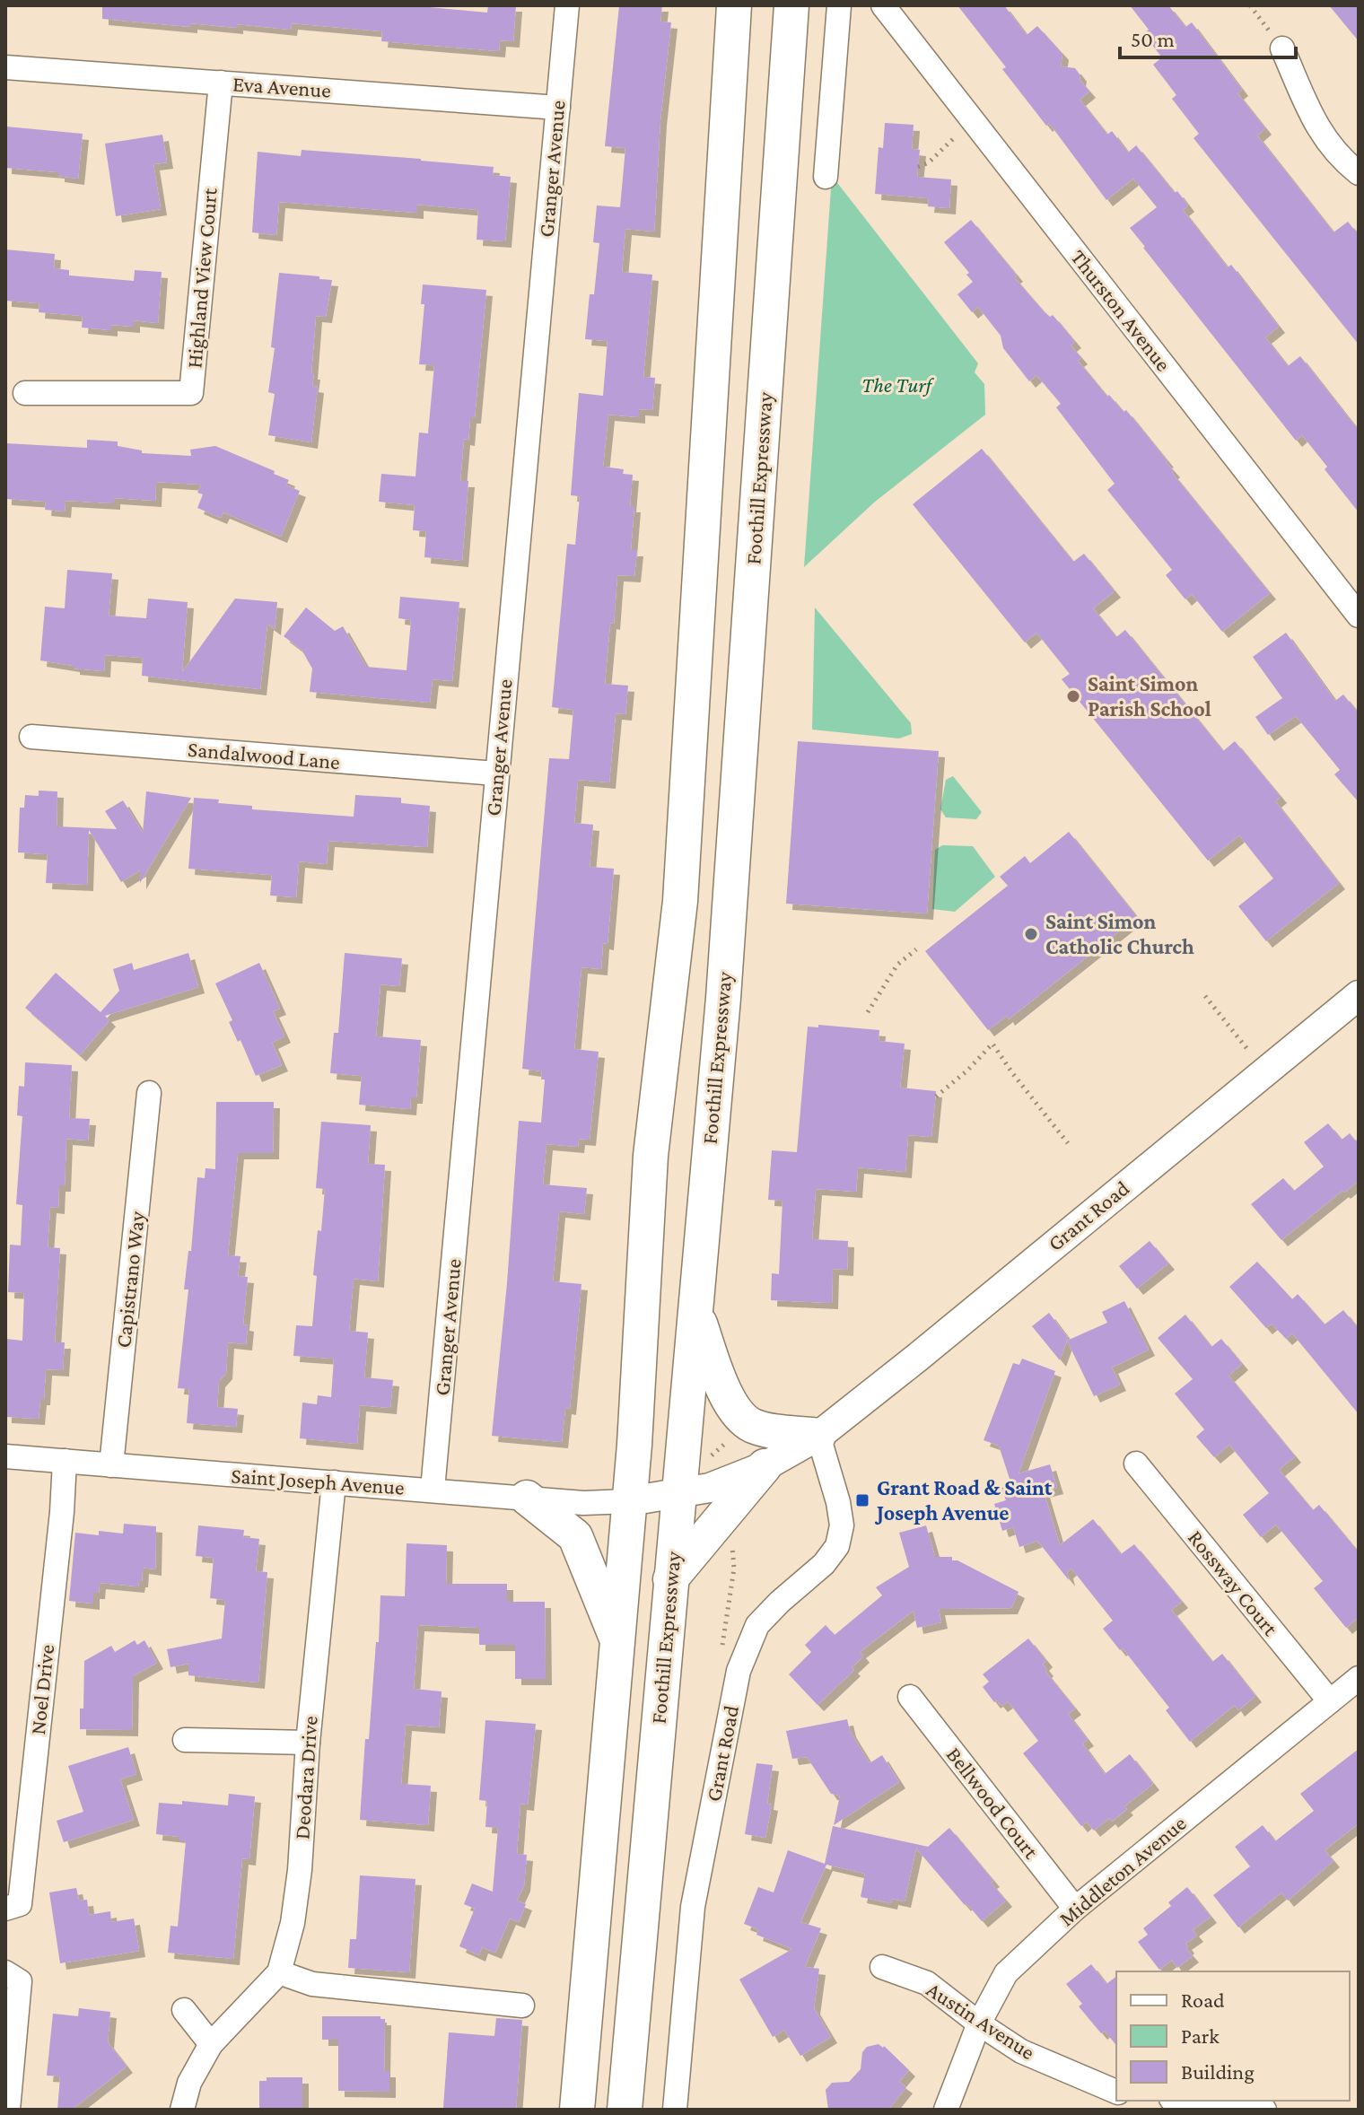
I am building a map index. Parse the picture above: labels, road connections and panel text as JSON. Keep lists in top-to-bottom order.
{
  "streets": {
    "highway": ["Foothill Expressway"],
    "main road": ["Grant Road"],
    "street": [
      "Eva Avenue",
      "Granger Avenue",
      "Highland View Court",
      "Thurston Avenue",
      "Sandalwood Lane",
      "Capistrano Way",
      "Saint Joseph Avenue",
      "Rossway Court",
      "Noel Drive",
      "Deodara Drive",
      "Bellwood Court",
      "Middleton Avenue",
      "Austin Avenue"
    ]
  },
  "crossings": [
    ["Eva Avenue", "Granger Avenue"],
    ["Eva Avenue", "Highland View Court"],
    ["Granger Avenue", "Sandalwood Lane"],
    ["Granger Avenue", "Saint Joseph Avenue"],
    ["Foothill Expressway", "Grant Road"],
    ["Grant Road", "Saint Joseph Avenue"],
    ["Capistrano Way", "Saint Joseph Avenue"],
    ["Saint Joseph Avenue", "Noel Drive"],
    ["Saint Joseph Avenue", "Deodara Drive"],
    ["Rossway Court", "Middleton Avenue"],
    ["Bellwood Court", "Middleton Avenue"],
    ["Middleton Avenue", "Austin Avenue"]
  ],
  "parks": ["The Turf"],
  "places": {
    "other": ["Saint Simon Parish School", "Saint Simon Catholic Church"],
    "transit": ["Grant Road & Saint Joseph Avenue"]
  },
  "legend": ["Road", "Park", "Building"],
  "scale_bar": "50 m"
}
